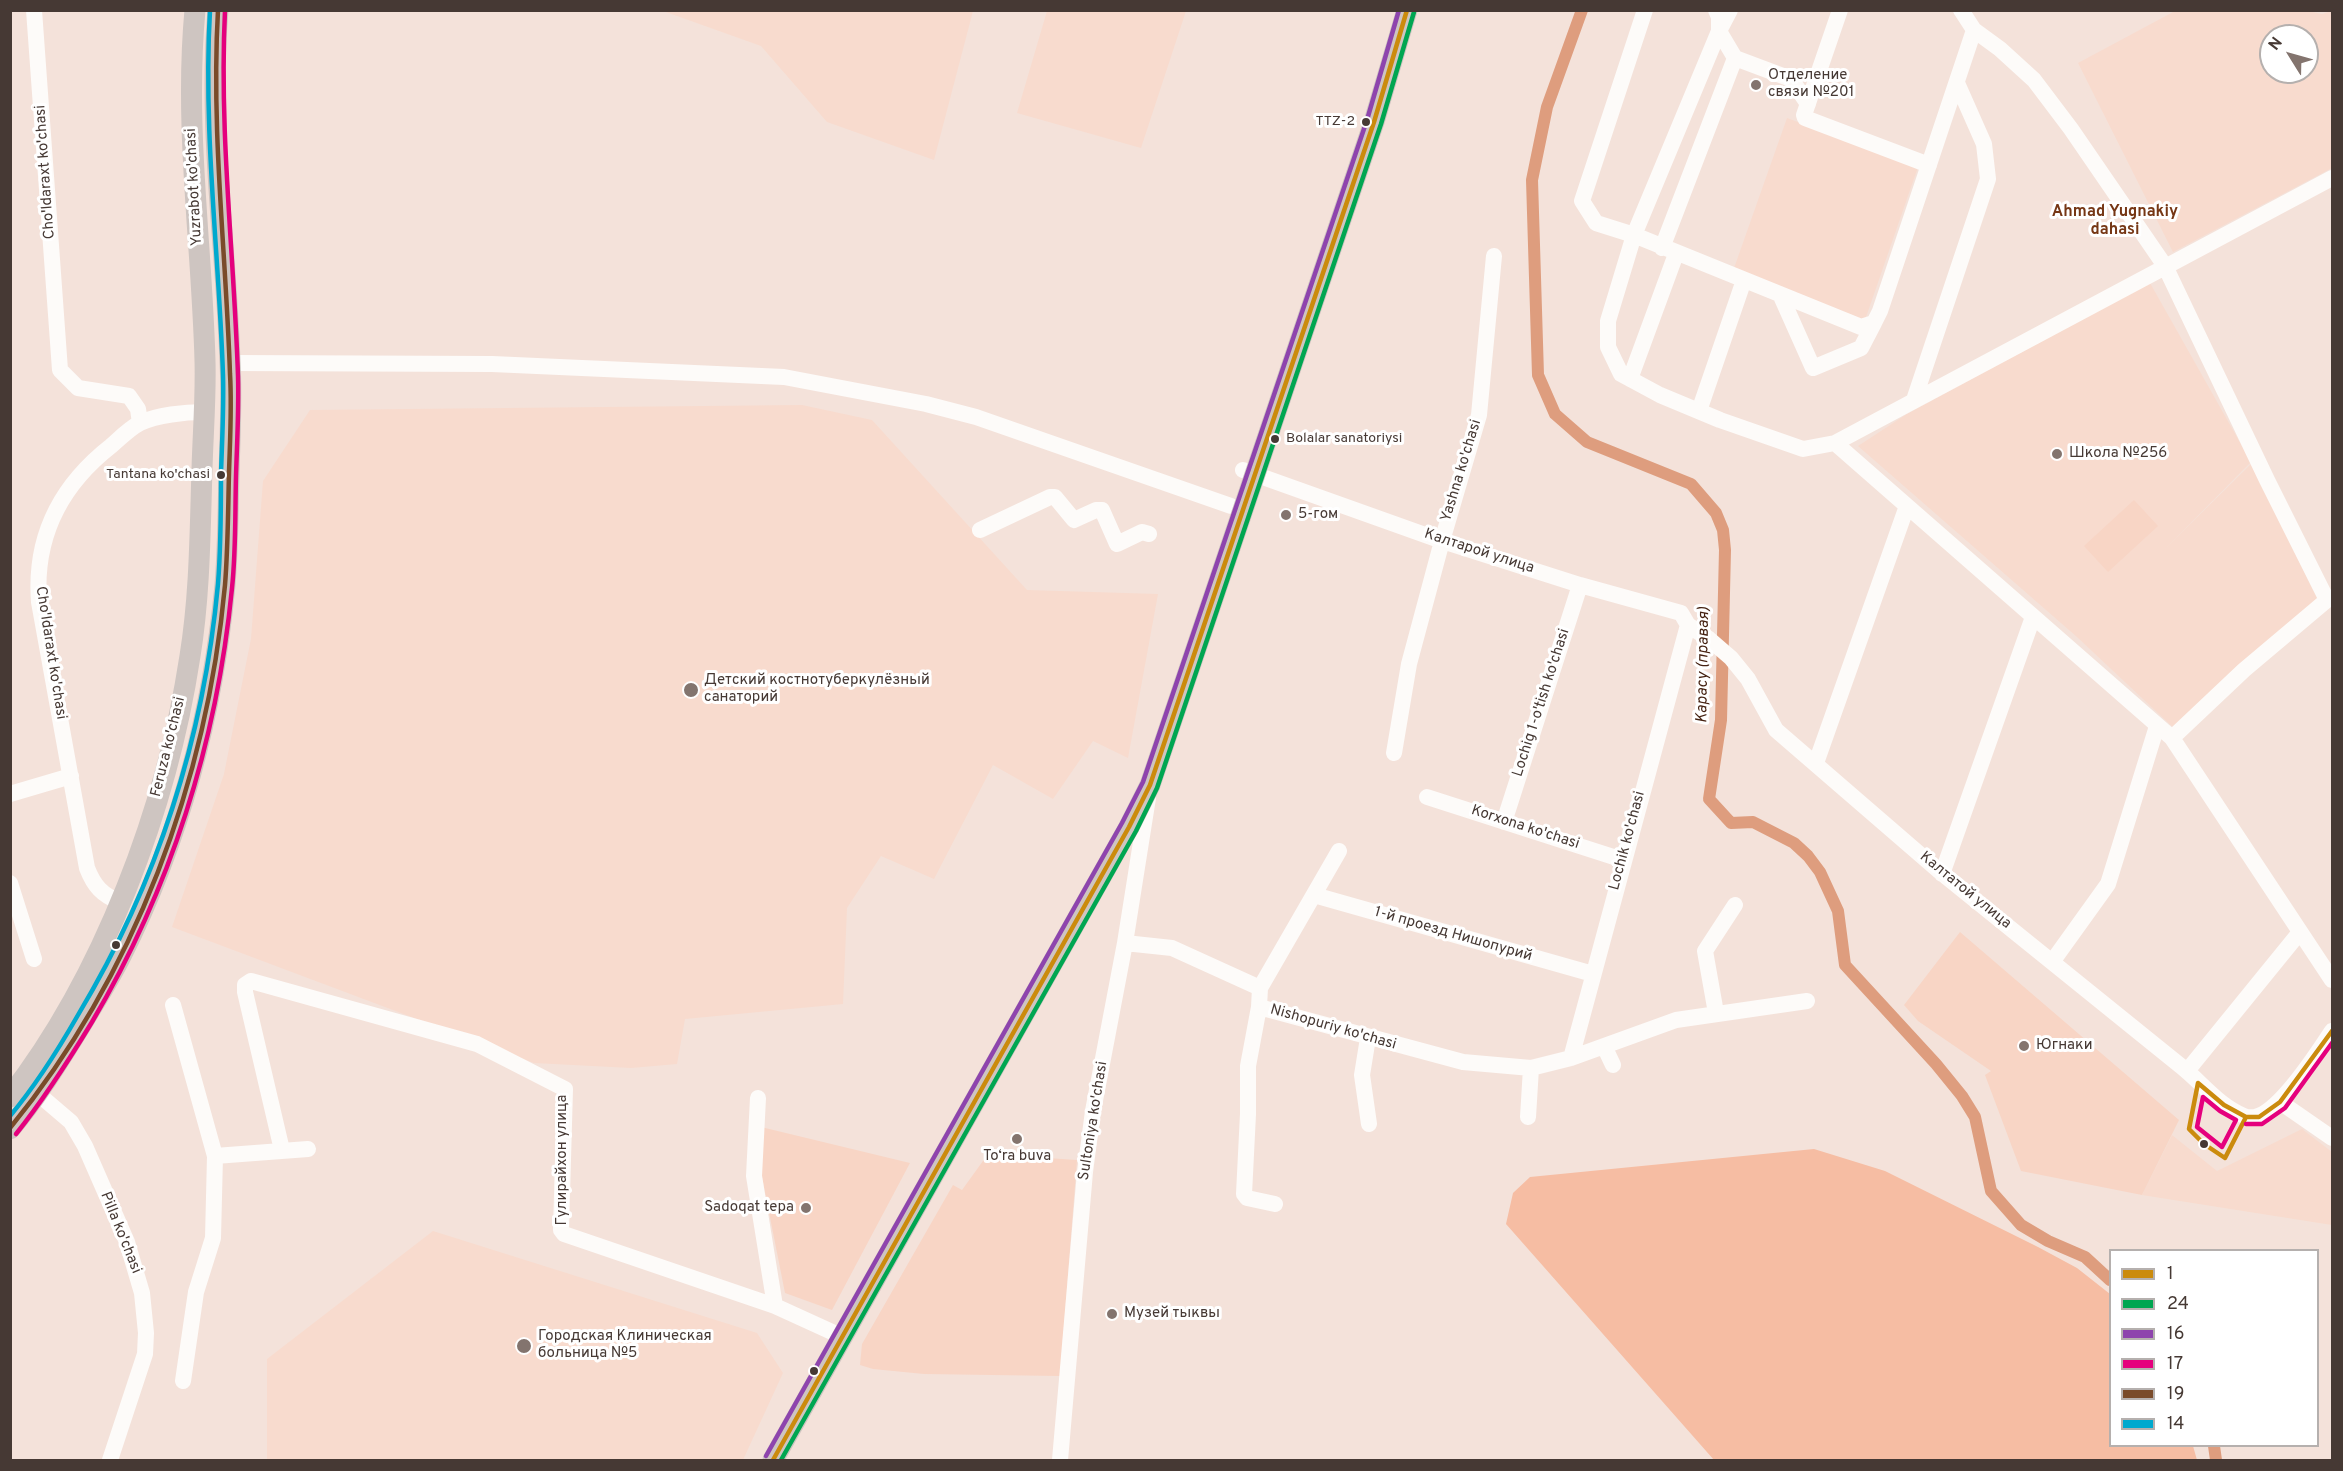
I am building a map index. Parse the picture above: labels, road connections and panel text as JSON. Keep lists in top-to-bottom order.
{
  "streets": {
    "main road": ["Yuzrabot ko'chasi", "Feruza ko'chasi"],
    "street": [
      "Cho'ldaraxt ko'chasi",
      "Yashna ko'chasi",
      "Калтарой улица",
      "Lochig 1-o'tish ko'chasi",
      "Korxona ko'chasi",
      "Lochik ko'chasi",
      "Калтатой улица",
      "1-й проезд Нишопурий",
      "Nishopuriy ko'chasi",
      "Sultoniya ko'chasi",
      "Гулирайхон улица",
      "Pilla ko'chasi"
    ]
  },
  "crossings": [
    ["Cho'ldaraxt ko'chasi", "Feruza ko'chasi"],
    ["Yuzrabot ko'chasi", "Feruza ko'chasi"],
    ["Yashna ko'chasi", "Калтарой улица"],
    ["Калтарой улица", "Lochig 1-o'tish ko'chasi"],
    ["Калтарой улица", "Lochik ko'chasi"],
    ["Калтарой улица", "Калтатой улица"],
    ["Lochig 1-o'tish ko'chasi", "Korxona ko'chasi"],
    ["Feruza ko'chasi", "Pilla ko'chasi"],
    ["Korxona ko'chasi", "Lochik ko'chasi"],
    ["Lochik ko'chasi", "1-й проезд Нишопурий"],
    ["Lochik ko'chasi", "Nishopuriy ko'chasi"],
    ["Nishopuriy ko'chasi", "Sultoniya ko'chasi"]
  ],
  "districts": ["Ahmad Yugnakiy dahasi"],
  "water": ["Карасу (правая)"],
  "places": [
    "Отделение связи №201",
    "TTZ-2",
    "Bolalar sanatoriysi",
    "Школа №256",
    "Tantana ko'chasi",
    "5-гом",
    "Детский костнотуберкулёзный санаторий",
    "Югнаки",
    "To‘ra buva",
    "Sadoqat tepa",
    "Музей тыквы",
    "Городская Клиническая больница №5"
  ],
  "lines": [
    "transit line 1",
    "transit line 16",
    "transit line 17",
    "transit line 19",
    "transit line 14",
    "transit line 24"
  ],
  "legend": [
    "1",
    "24",
    "16",
    "17",
    "19",
    "14"
  ],
  "north": "top left"
}
